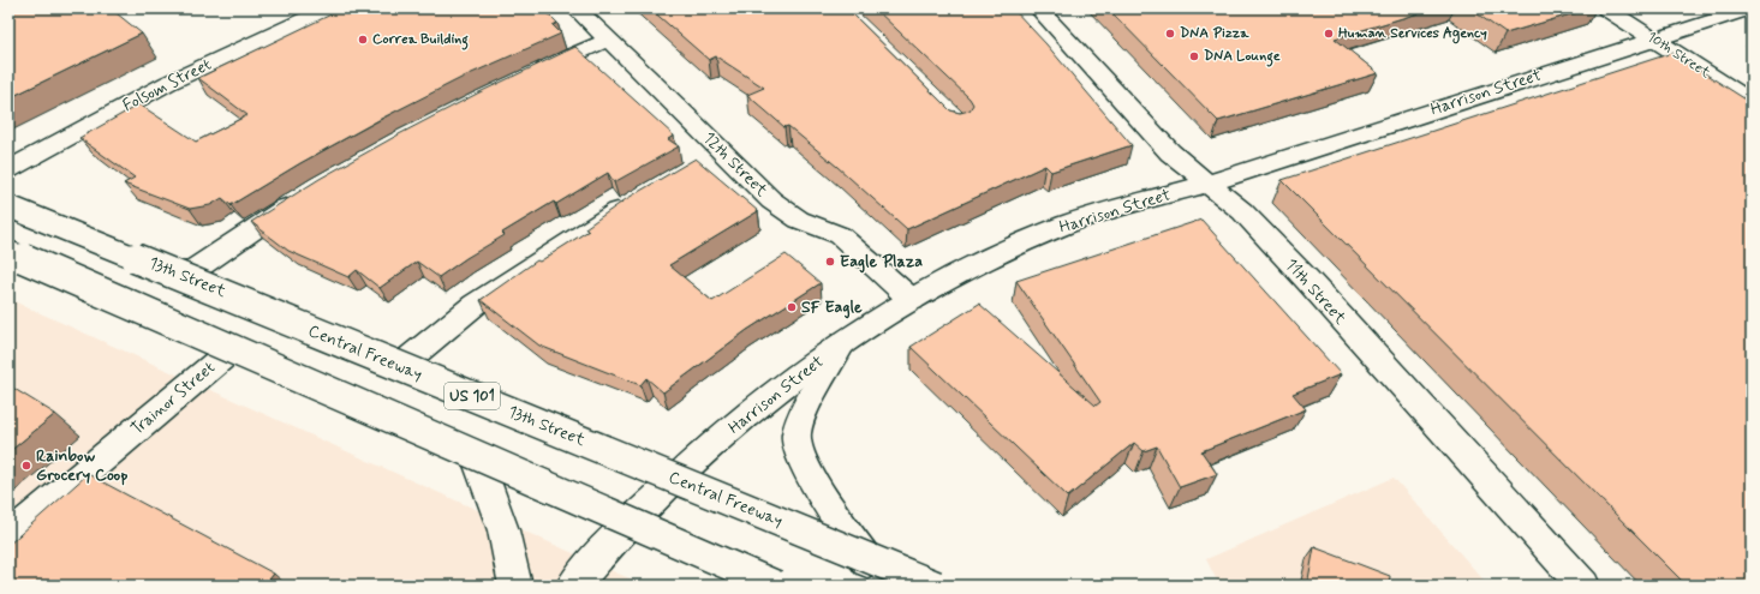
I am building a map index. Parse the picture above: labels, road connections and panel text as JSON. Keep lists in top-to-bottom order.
{
  "streets": {
    "main road": [
      "10th Street",
      "Folsom Street",
      "Harrison Street",
      "12th Street",
      "13th Street",
      "11th Street",
      "Central Freeway",
      "US 101",
      "Trainor Street"
    ]
  },
  "crossings": [
    ["10th Street", "Harrison Street"],
    ["Harrison Street", "12th Street"],
    ["Harrison Street", "13th Street"],
    ["Harrison Street", "11th Street"],
    ["13th Street", "Central Freeway"]
  ],
  "places": [
    "DNA Pizza",
    "Human Services Agency",
    "Correa Building",
    "DNA Lounge",
    "Eagle Plaza",
    "SF Eagle",
    "Rainbow Grocery Coop"
  ]
}
